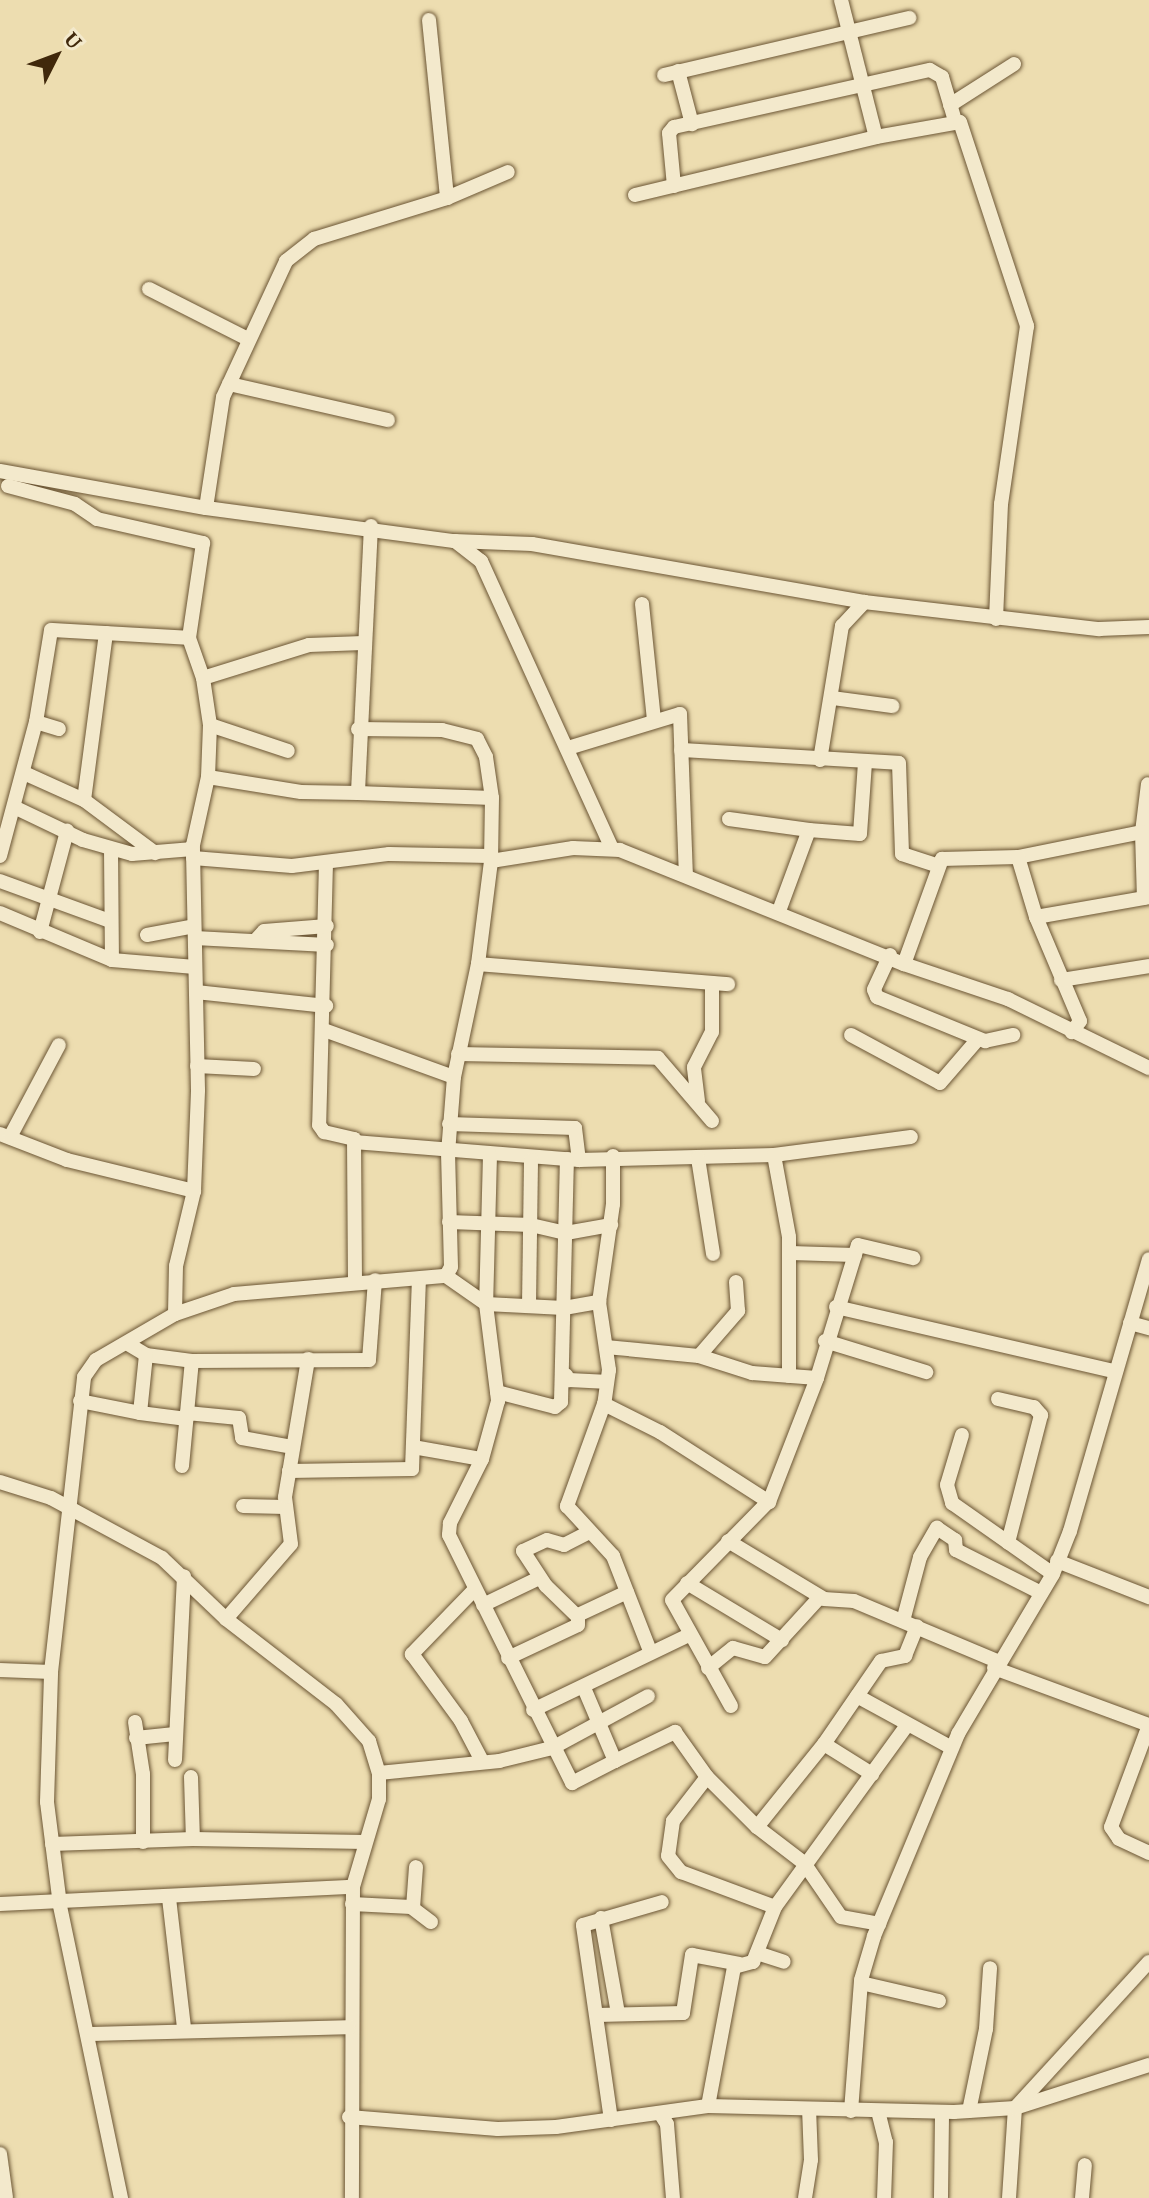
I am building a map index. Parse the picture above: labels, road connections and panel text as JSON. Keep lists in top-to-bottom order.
{
  "north": "top right"
}
